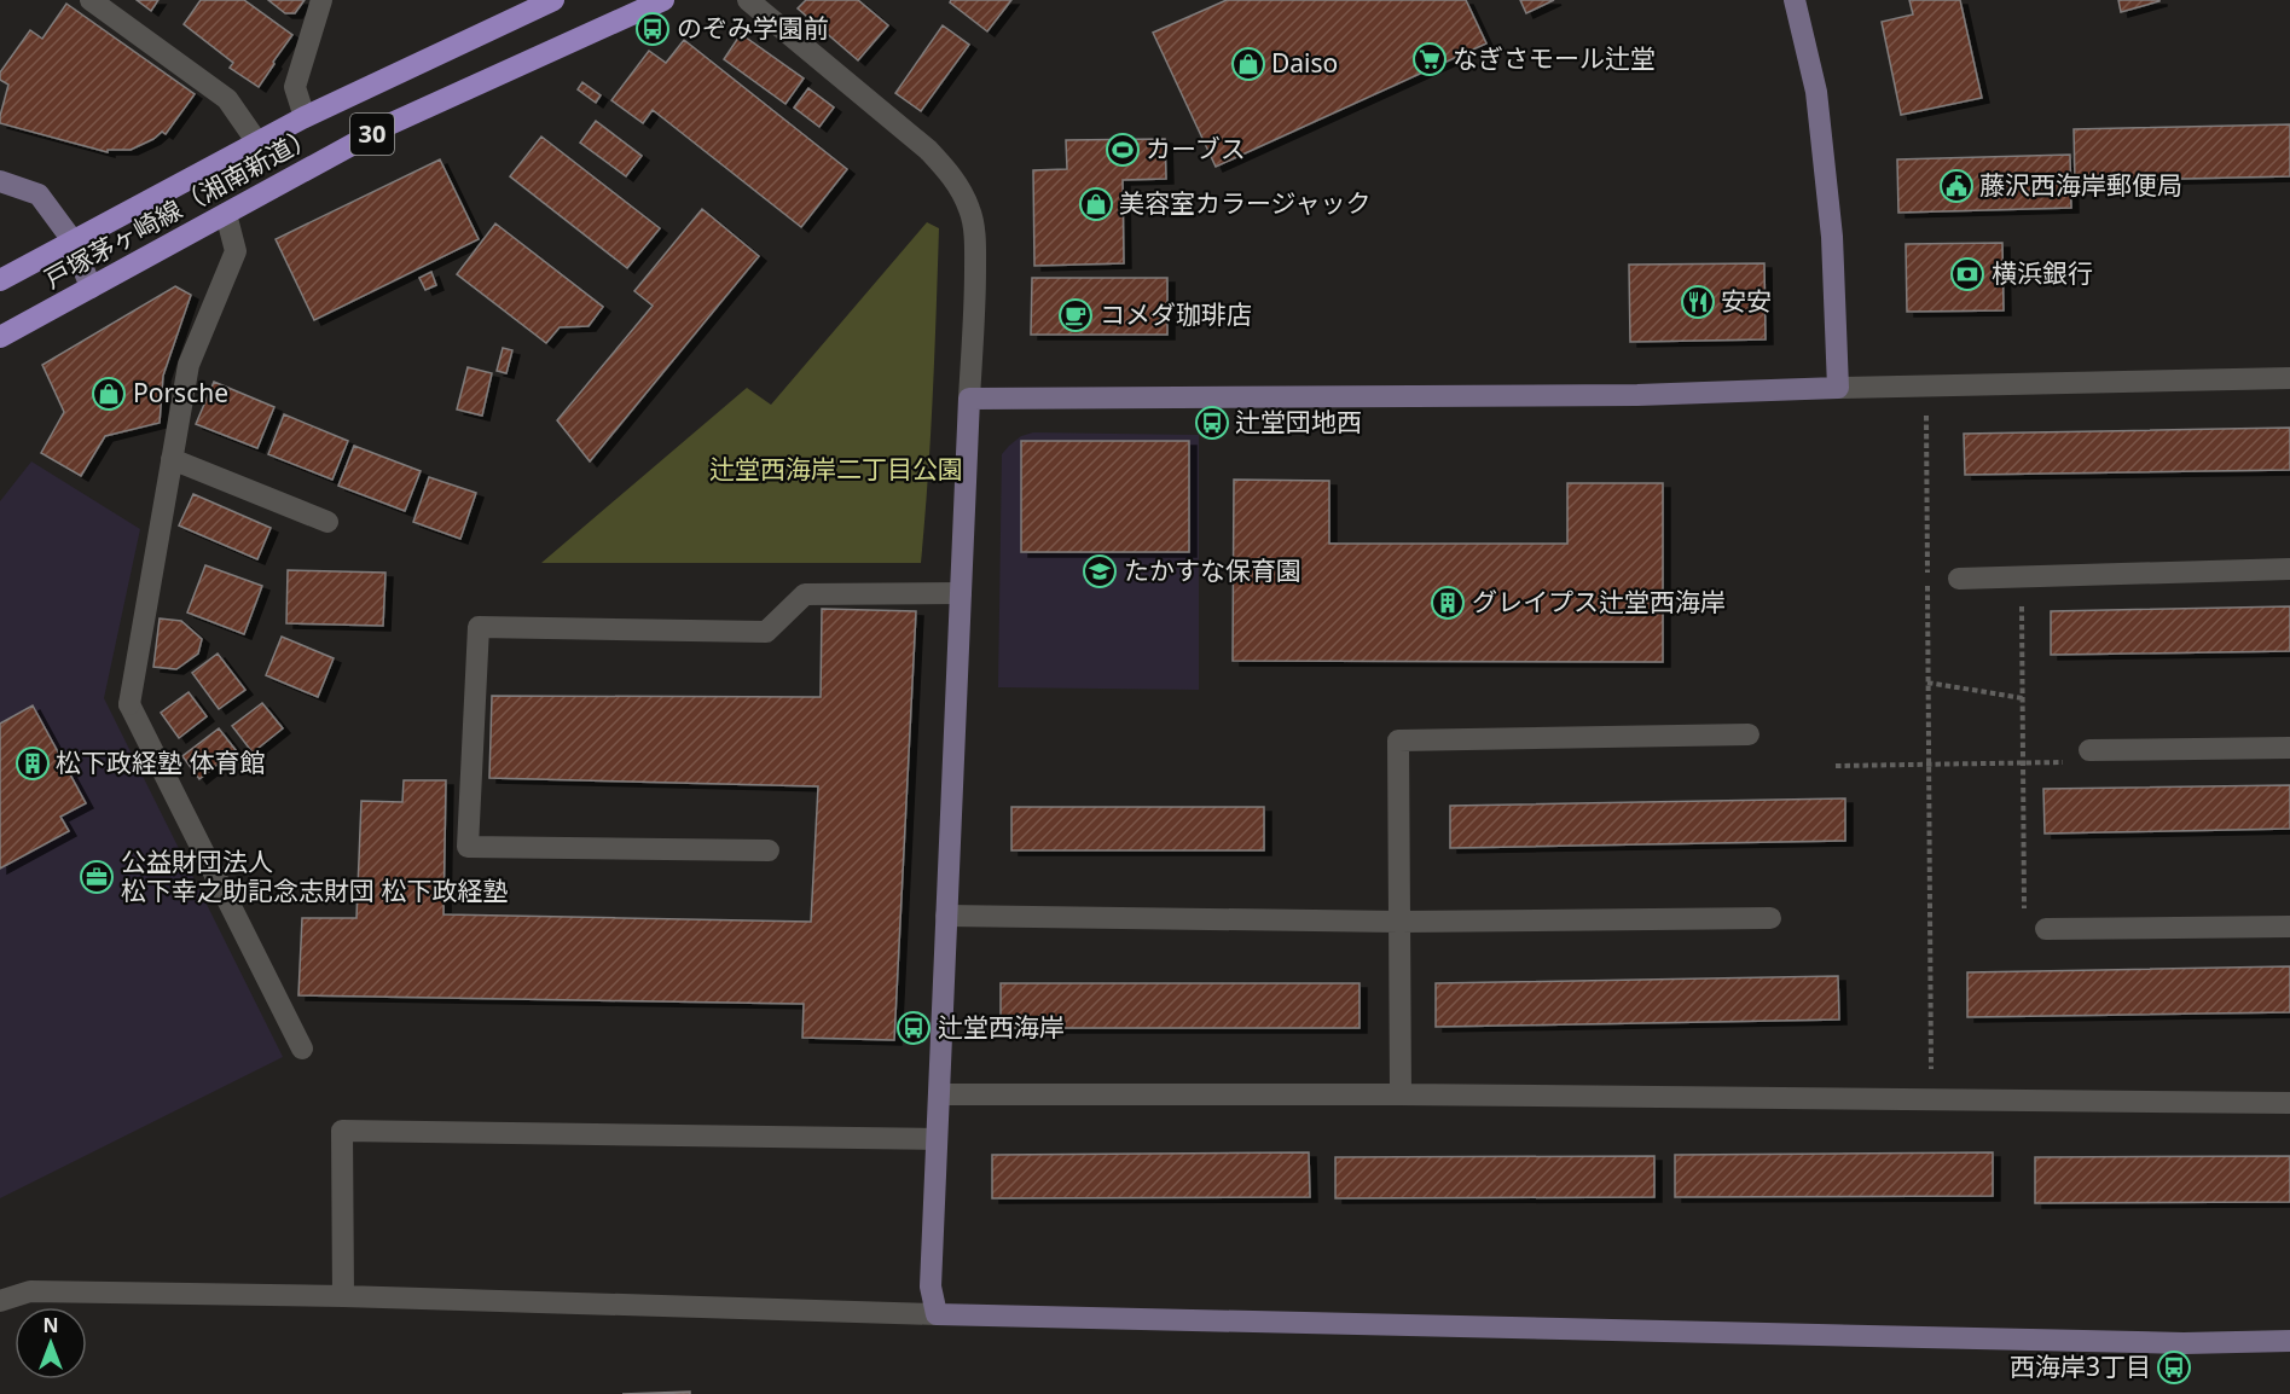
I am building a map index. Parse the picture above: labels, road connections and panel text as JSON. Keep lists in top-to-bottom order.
{
  "streets": {
    "main road": ["30", "戸塚茅ヶ崎線（湘南新道）"]
  },
  "parks": ["辻堂西海岸二丁目公園"],
  "places": {
    "bus stop": [
      "のぞみ学園前",
      "辻堂団地西",
      "辻堂西海岸",
      "西海岸3丁目"
    ],
    "supermarket": ["なぎさモール辻堂"],
    "shop": ["Daiso", "美容室カラージャック", "Porsche"],
    "sports": ["カーブス"],
    "public building": ["藤沢西海岸郵便局"],
    "bank": ["横浜銀行"],
    "restaurant": ["安安"],
    "cafe": ["コメダ珈琲店"],
    "school or university": ["たかすな保育園"],
    "building": ["グレイプス辻堂西海岸", "松下政経塾 体育館"],
    "office": ["公益財団法人 松下幸之助記念志財団 松下政経塾"]
  },
  "north": "top"
}
